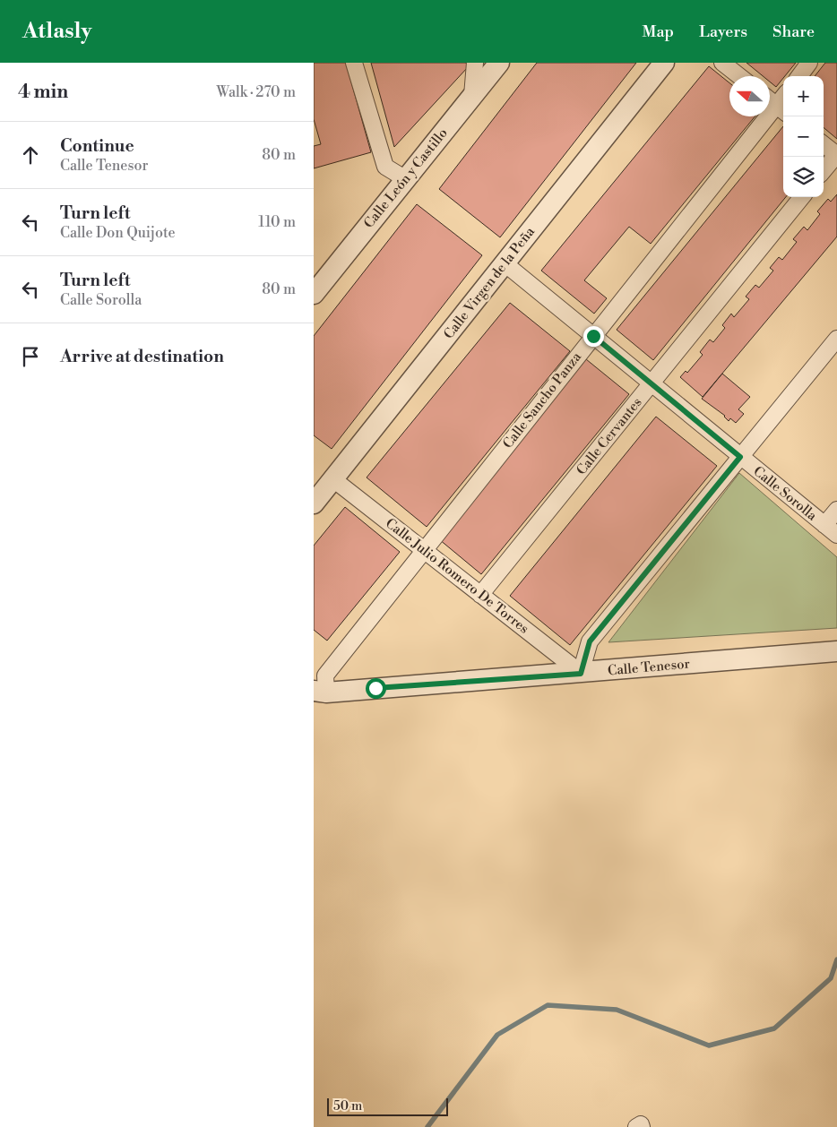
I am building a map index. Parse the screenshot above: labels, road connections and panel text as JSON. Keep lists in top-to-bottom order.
{
  "streets": {
    "street": [
      "Calle León y Castillo",
      "Calle Virgen de la Peña",
      "Calle Sancho Panza",
      "Calle Cervantes",
      "Calle Sorolla",
      "Calle Julio Romero De Torres",
      "Calle Tenesor"
    ]
  },
  "crossings": [
    ["Calle Virgen de la Peña", "Calle Sorolla"],
    ["Calle Virgen de la Peña", "Calle Julio Romero De Torres"],
    ["Calle Sancho Panza", "Calle Sorolla"],
    ["Calle Sancho Panza", "Calle Julio Romero De Torres"],
    ["Calle Sancho Panza", "Calle Tenesor"],
    ["Calle Cervantes", "Calle Sorolla"],
    ["Calle Cervantes", "Calle Julio Romero De Torres"],
    ["Calle Julio Romero De Torres", "Calle Tenesor"]
  ],
  "scale_bar": "50 m",
  "north": "left",
  "page": {
    "header": "Atlasly",
    "nav": ["Map", "Layers", "Share"],
    "heading": ["4 min", "Walk · 270 m"],
    "map_buttons": ["+", "−"],
    "list": [
      ["Continue", "Calle Tenesor", "80 m"],
      ["Turn left", "Calle Don Quijote", "110 m"],
      ["Turn left", "Calle Sorolla", "80 m"],
      "Arrive at destination"
    ],
    "scale": "50 m"
  }
}
